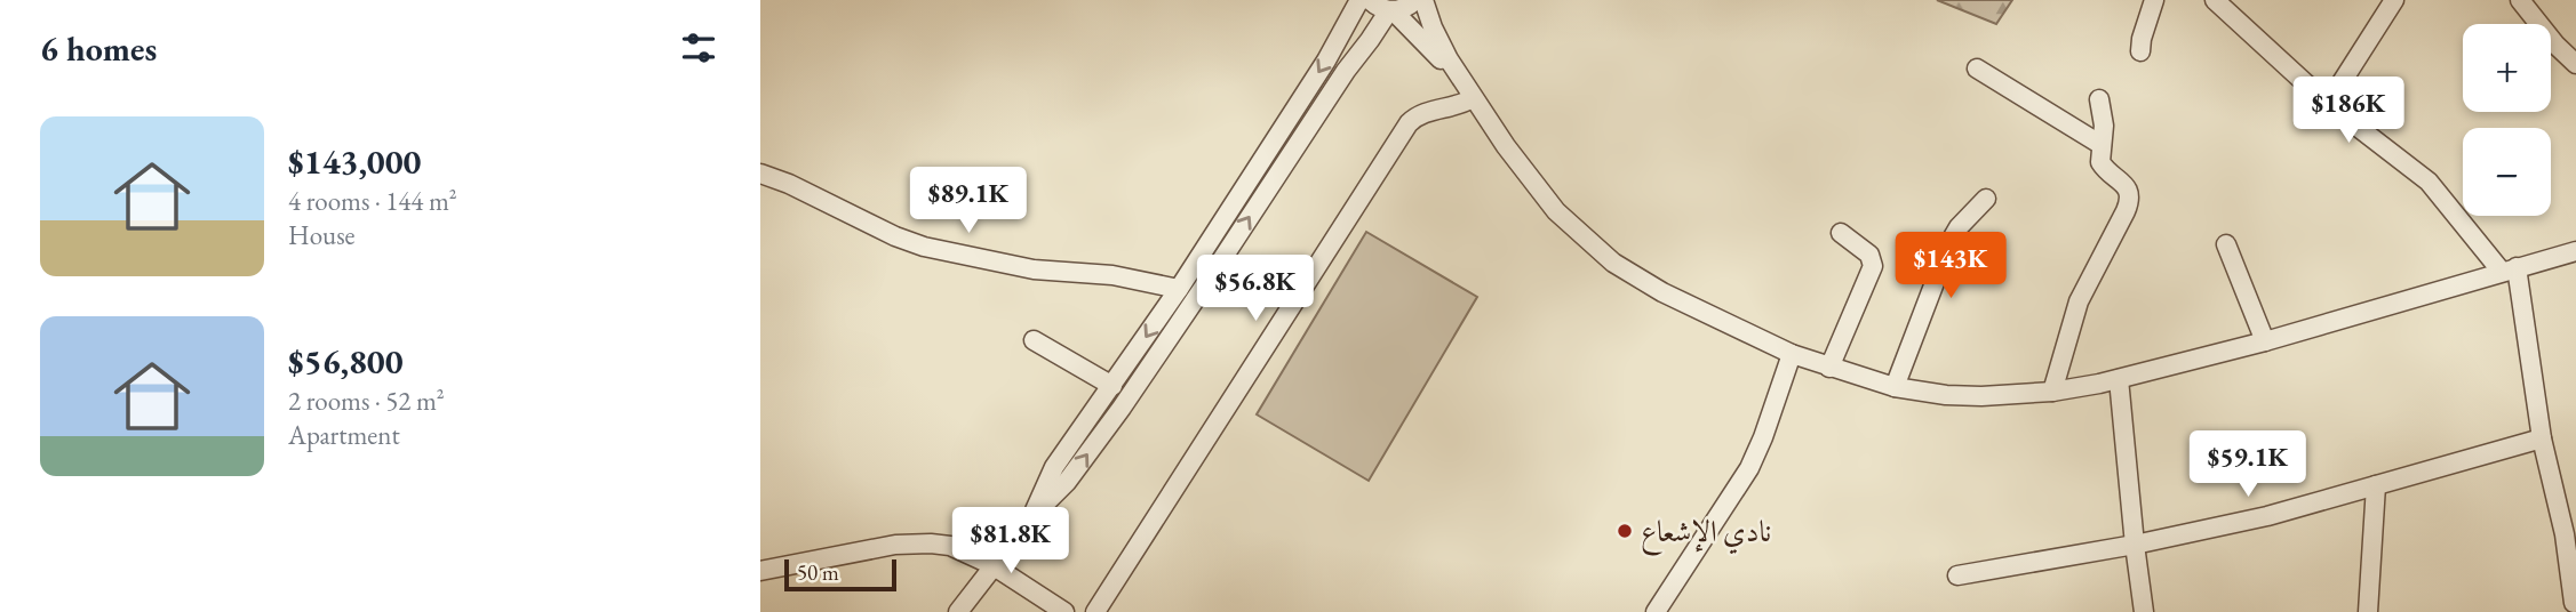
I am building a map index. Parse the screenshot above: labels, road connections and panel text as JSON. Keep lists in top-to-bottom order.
{
  "places": ["نادي الإشعاع"],
  "scale_bar": "50 m",
  "page": {
    "heading": "6 homes",
    "map_buttons": ["+", "−"],
    "price": [
      "$186K",
      "$89.1K",
      "$143K",
      "$56.8K",
      "$59.1K",
      "$81.8K"
    ],
    "list": [
      {
        "name": "$143,000",
        "note": "4 rooms · 144 m² · House"
      },
      {
        "name": "$56,800",
        "note": "2 rooms · 52 m² · Apartment"
      }
    ],
    "scale": "50 m"
  }
}
